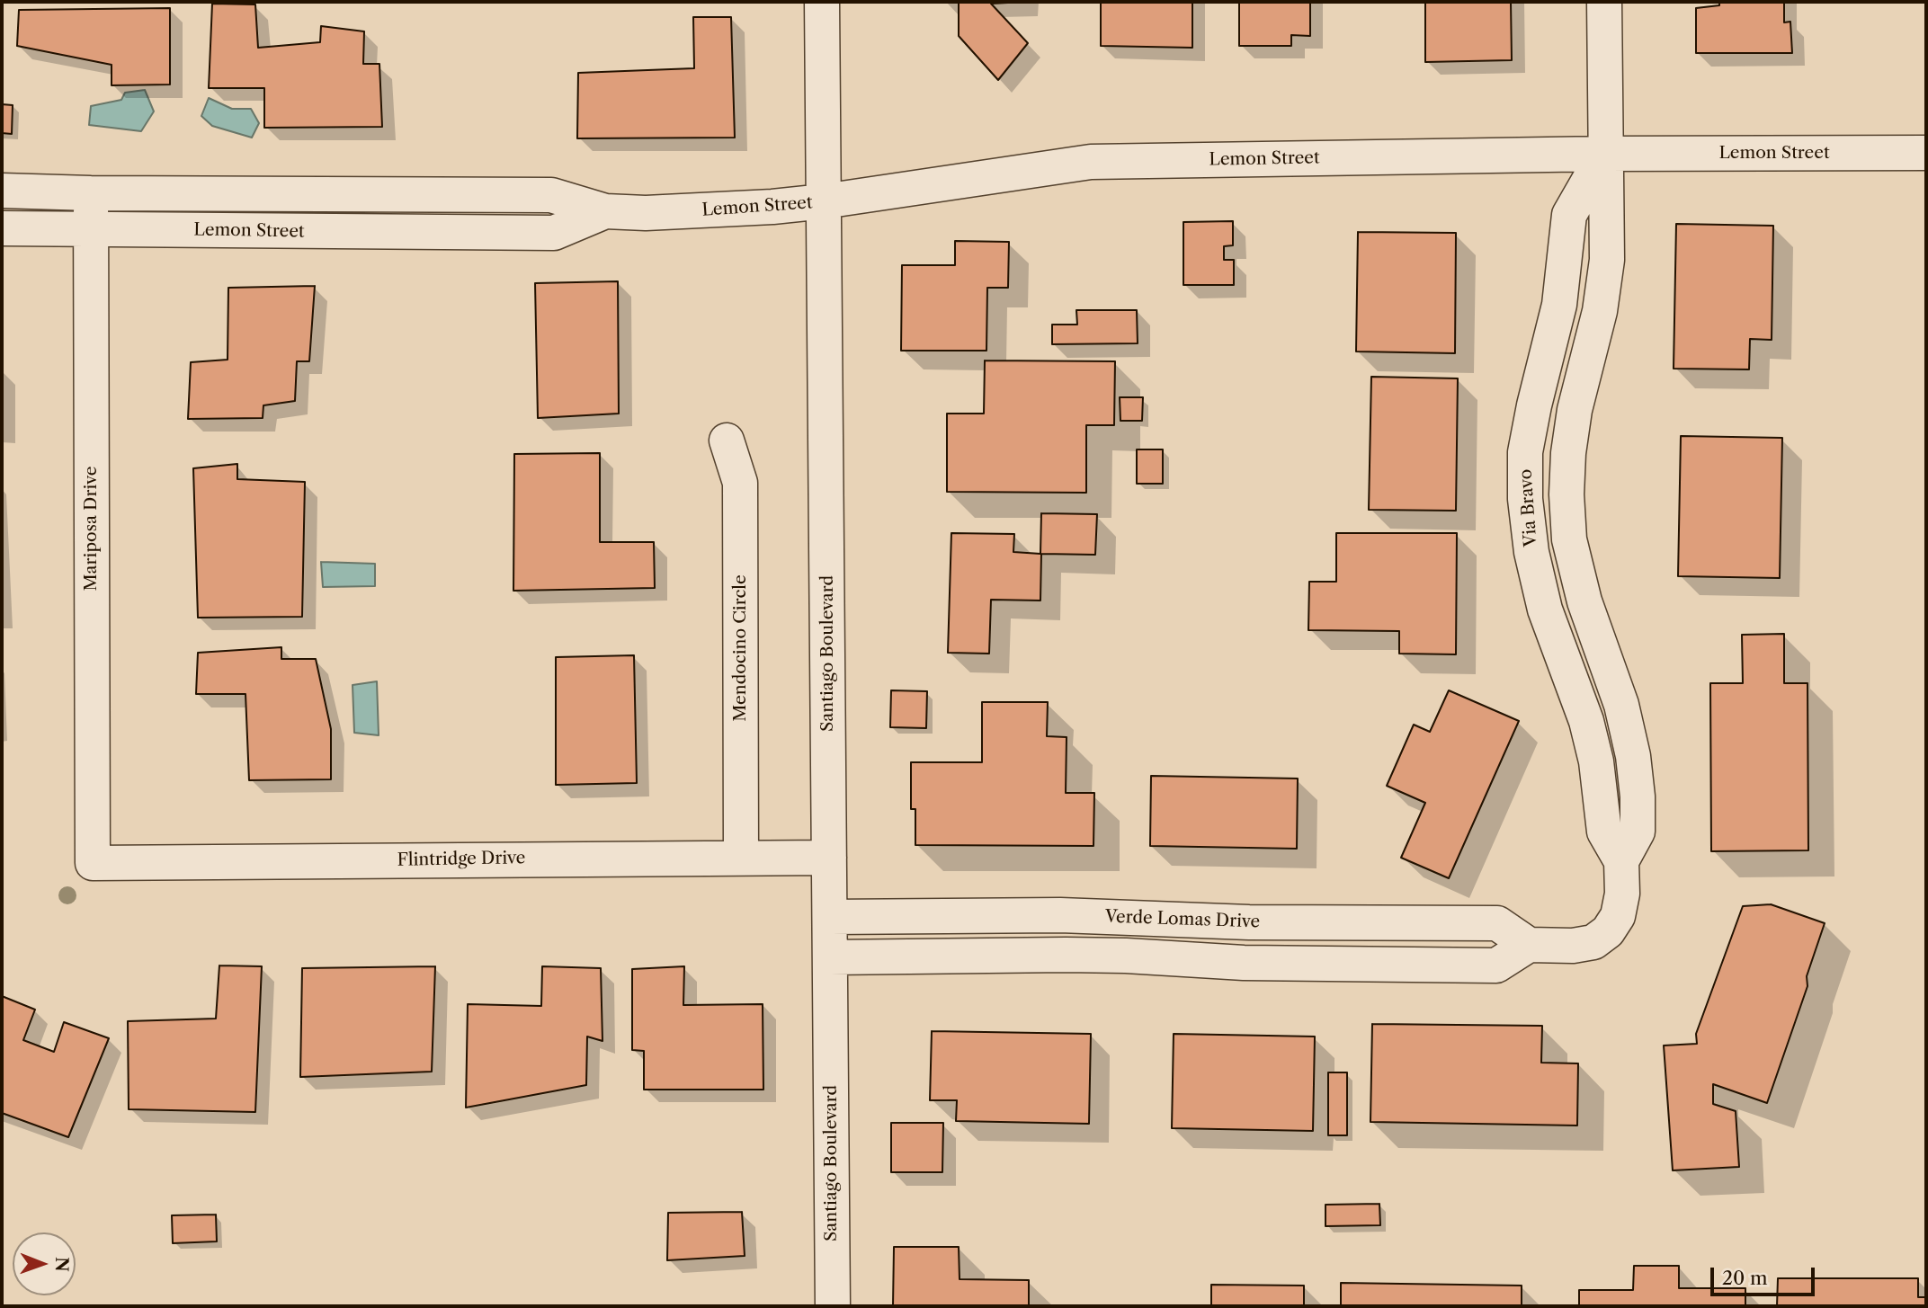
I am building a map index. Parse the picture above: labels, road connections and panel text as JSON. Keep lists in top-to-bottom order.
{
  "streets": {
    "street": [
      "Lemon Street",
      "Via Bravo",
      "Mariposa Drive",
      "Mendocino Circle",
      "Santiago Boulevard",
      "Flintridge Drive",
      "Verde Lomas Drive"
    ]
  },
  "crossings": [
    ["Lemon Street", "Via Bravo"],
    ["Lemon Street", "Mariposa Drive"],
    ["Lemon Street", "Santiago Boulevard"],
    ["Via Bravo", "Verde Lomas Drive"],
    ["Mariposa Drive", "Flintridge Drive"],
    ["Mendocino Circle", "Flintridge Drive"],
    ["Santiago Boulevard", "Flintridge Drive"],
    ["Santiago Boulevard", "Verde Lomas Drive"]
  ],
  "scale_bar": "20 m",
  "north": "right"
}
